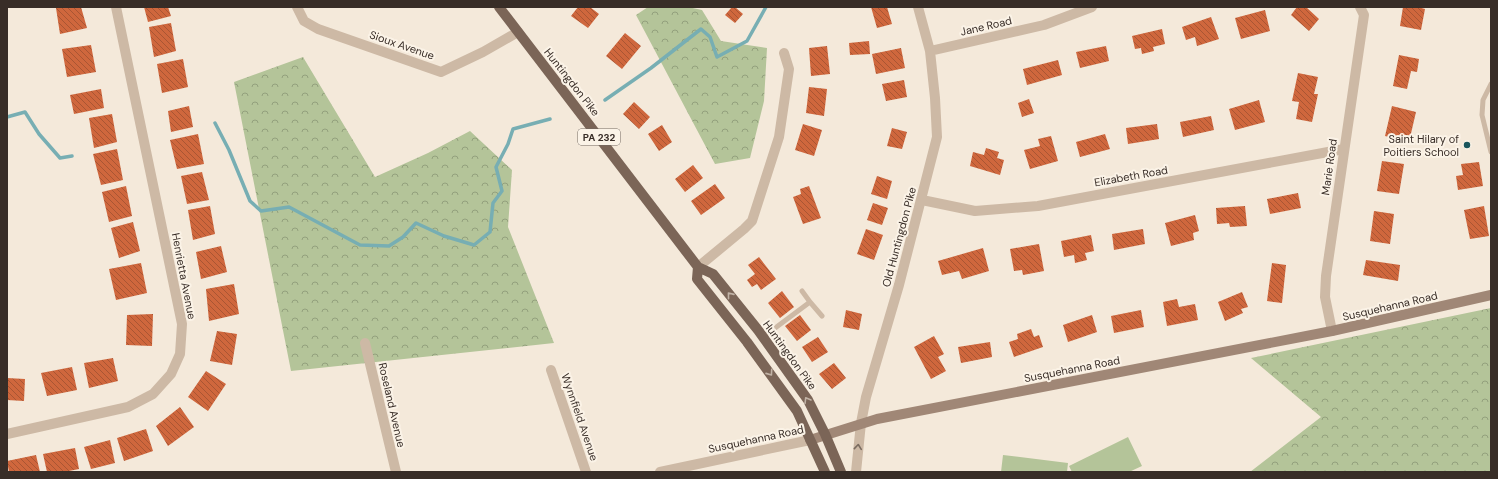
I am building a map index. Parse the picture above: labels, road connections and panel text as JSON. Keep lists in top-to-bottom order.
{
  "streets": {
    "main road": ["Huntingdon Pike", "PA 232", "Susquehanna Road"],
    "street": [
      "Jane Road",
      "Sioux Avenue",
      "Marie Road",
      "Elizabeth Road",
      "Old Huntingdon Pike",
      "Henrietta Avenue",
      "Roseland Avenue",
      "Wynnfield Avenue"
    ]
  },
  "crossings": [
    ["Jane Road", "Old Huntingdon Pike"],
    ["Sioux Avenue", "Huntingdon Pike"],
    ["Huntingdon Pike", "Susquehanna Road"],
    ["Marie Road", "Elizabeth Road"],
    ["Marie Road", "Susquehanna Road"],
    ["Elizabeth Road", "Old Huntingdon Pike"],
    ["Old Huntingdon Pike", "Susquehanna Road"]
  ],
  "places": ["Saint Hilary of Poitiers School"]
}
